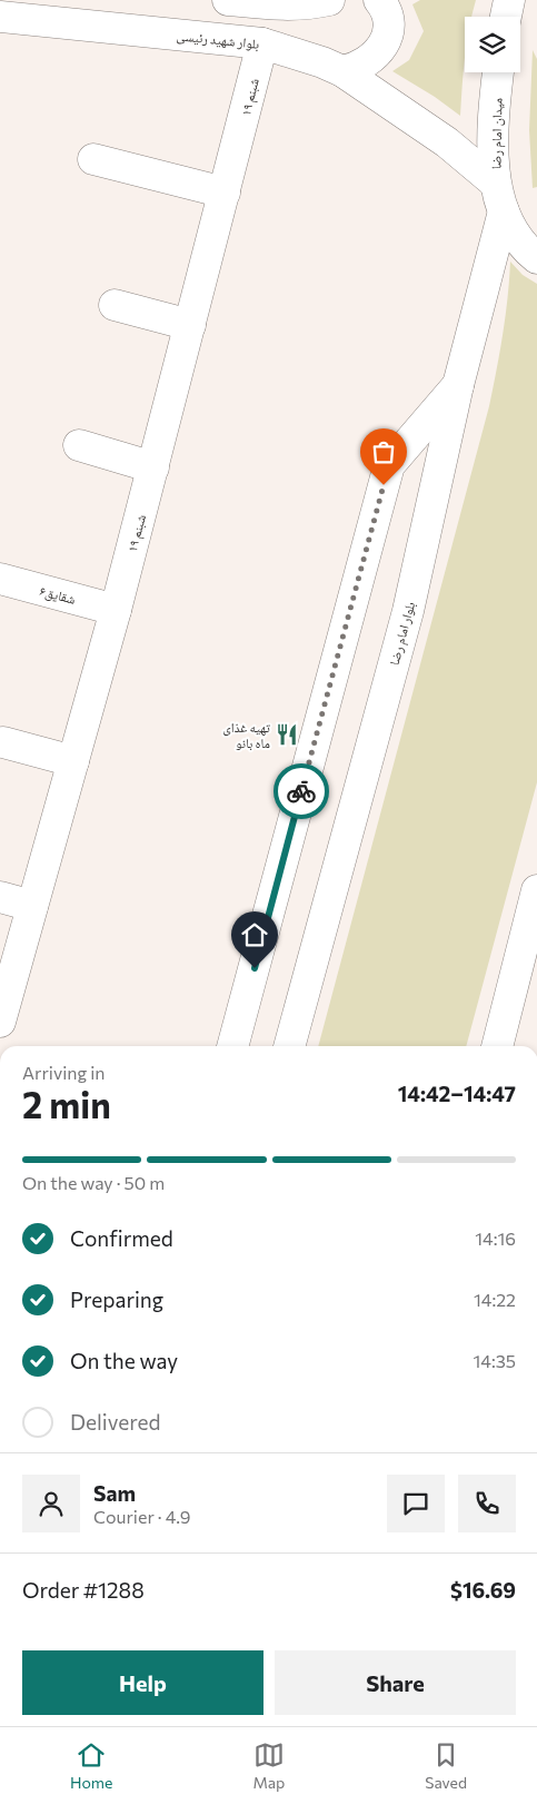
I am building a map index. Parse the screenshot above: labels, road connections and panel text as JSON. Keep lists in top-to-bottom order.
{
  "streets": {
    "street": [
      "بلوار شهید رئیسی",
      "شبنم ۱۹",
      "میدان امام رضا",
      "شقایق۶",
      "بلوار امام رضا"
    ]
  },
  "crossings": [
    ["بلوار شهید رئیسی", "شبنم ۱۹"],
    ["بلوار شهید رئیسی", "میدان امام رضا"],
    ["شبنم ۱۹", "شقایق۶"],
    ["میدان امام رضا", "بلوار امام رضا"]
  ],
  "places": {
    "restaurant": ["تهیه غذای ماه بانو"]
  },
  "page": {
    "heading": ["2 min", "Arriving in", "14:42–14:47"],
    "panel": [
      "Sam",
      "Courier · 4.9",
      "Order #1288",
      "$16.69"
    ],
    "bar": "On the way · 50 m",
    "list": [
      ["Confirmed", "14:16"],
      ["Preparing", "14:22"],
      ["On the way", "14:35"],
      "Delivered"
    ],
    "buttons": ["Help", "Share"],
    "tabs": ["Home", "Map", "Saved"]
  }
}
